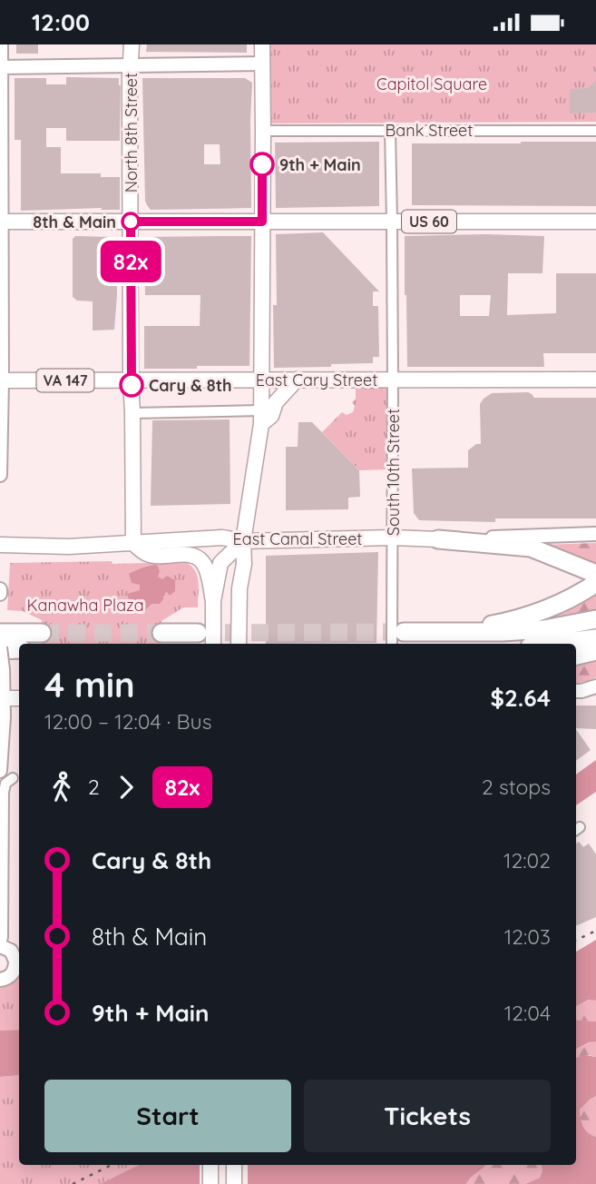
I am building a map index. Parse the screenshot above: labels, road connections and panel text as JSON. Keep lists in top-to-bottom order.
{
  "streets": {
    "main road": [
      "North 8th Street",
      "US 60",
      "East Cary Street",
      "VA 147",
      "East Canal Street"
    ],
    "street": ["Bank Street", "South 10th Street"]
  },
  "crossings": [
    ["Bank Street", "South 10th Street"],
    ["North 8th Street", "US 60"],
    ["North 8th Street", "East Cary Street"],
    ["North 8th Street", "East Canal Street"],
    ["US 60", "South 10th Street"],
    ["East Cary Street", "South 10th Street"],
    ["South 10th Street", "East Canal Street"]
  ],
  "parks": ["Capitol Square", "Kanawha Plaza"],
  "places": ["9th + Main", "8th & Main", "Cary & 8th"],
  "lines": ["bus line 82x"],
  "page": {
    "status": "12:00",
    "on_map": "82x",
    "heading": ["4 min", "12:00 – 12:04 · Bus", "$2.64"],
    "legs": ["2", "82x", "2 stops"],
    "list": [
      {
        "name": "Cary & 8th",
        "value": "12:02"
      },
      {
        "name": "8th & Main",
        "value": "12:03"
      },
      {
        "name": "9th + Main",
        "value": "12:04"
      }
    ],
    "buttons": ["Start", "Tickets"]
  }
}
